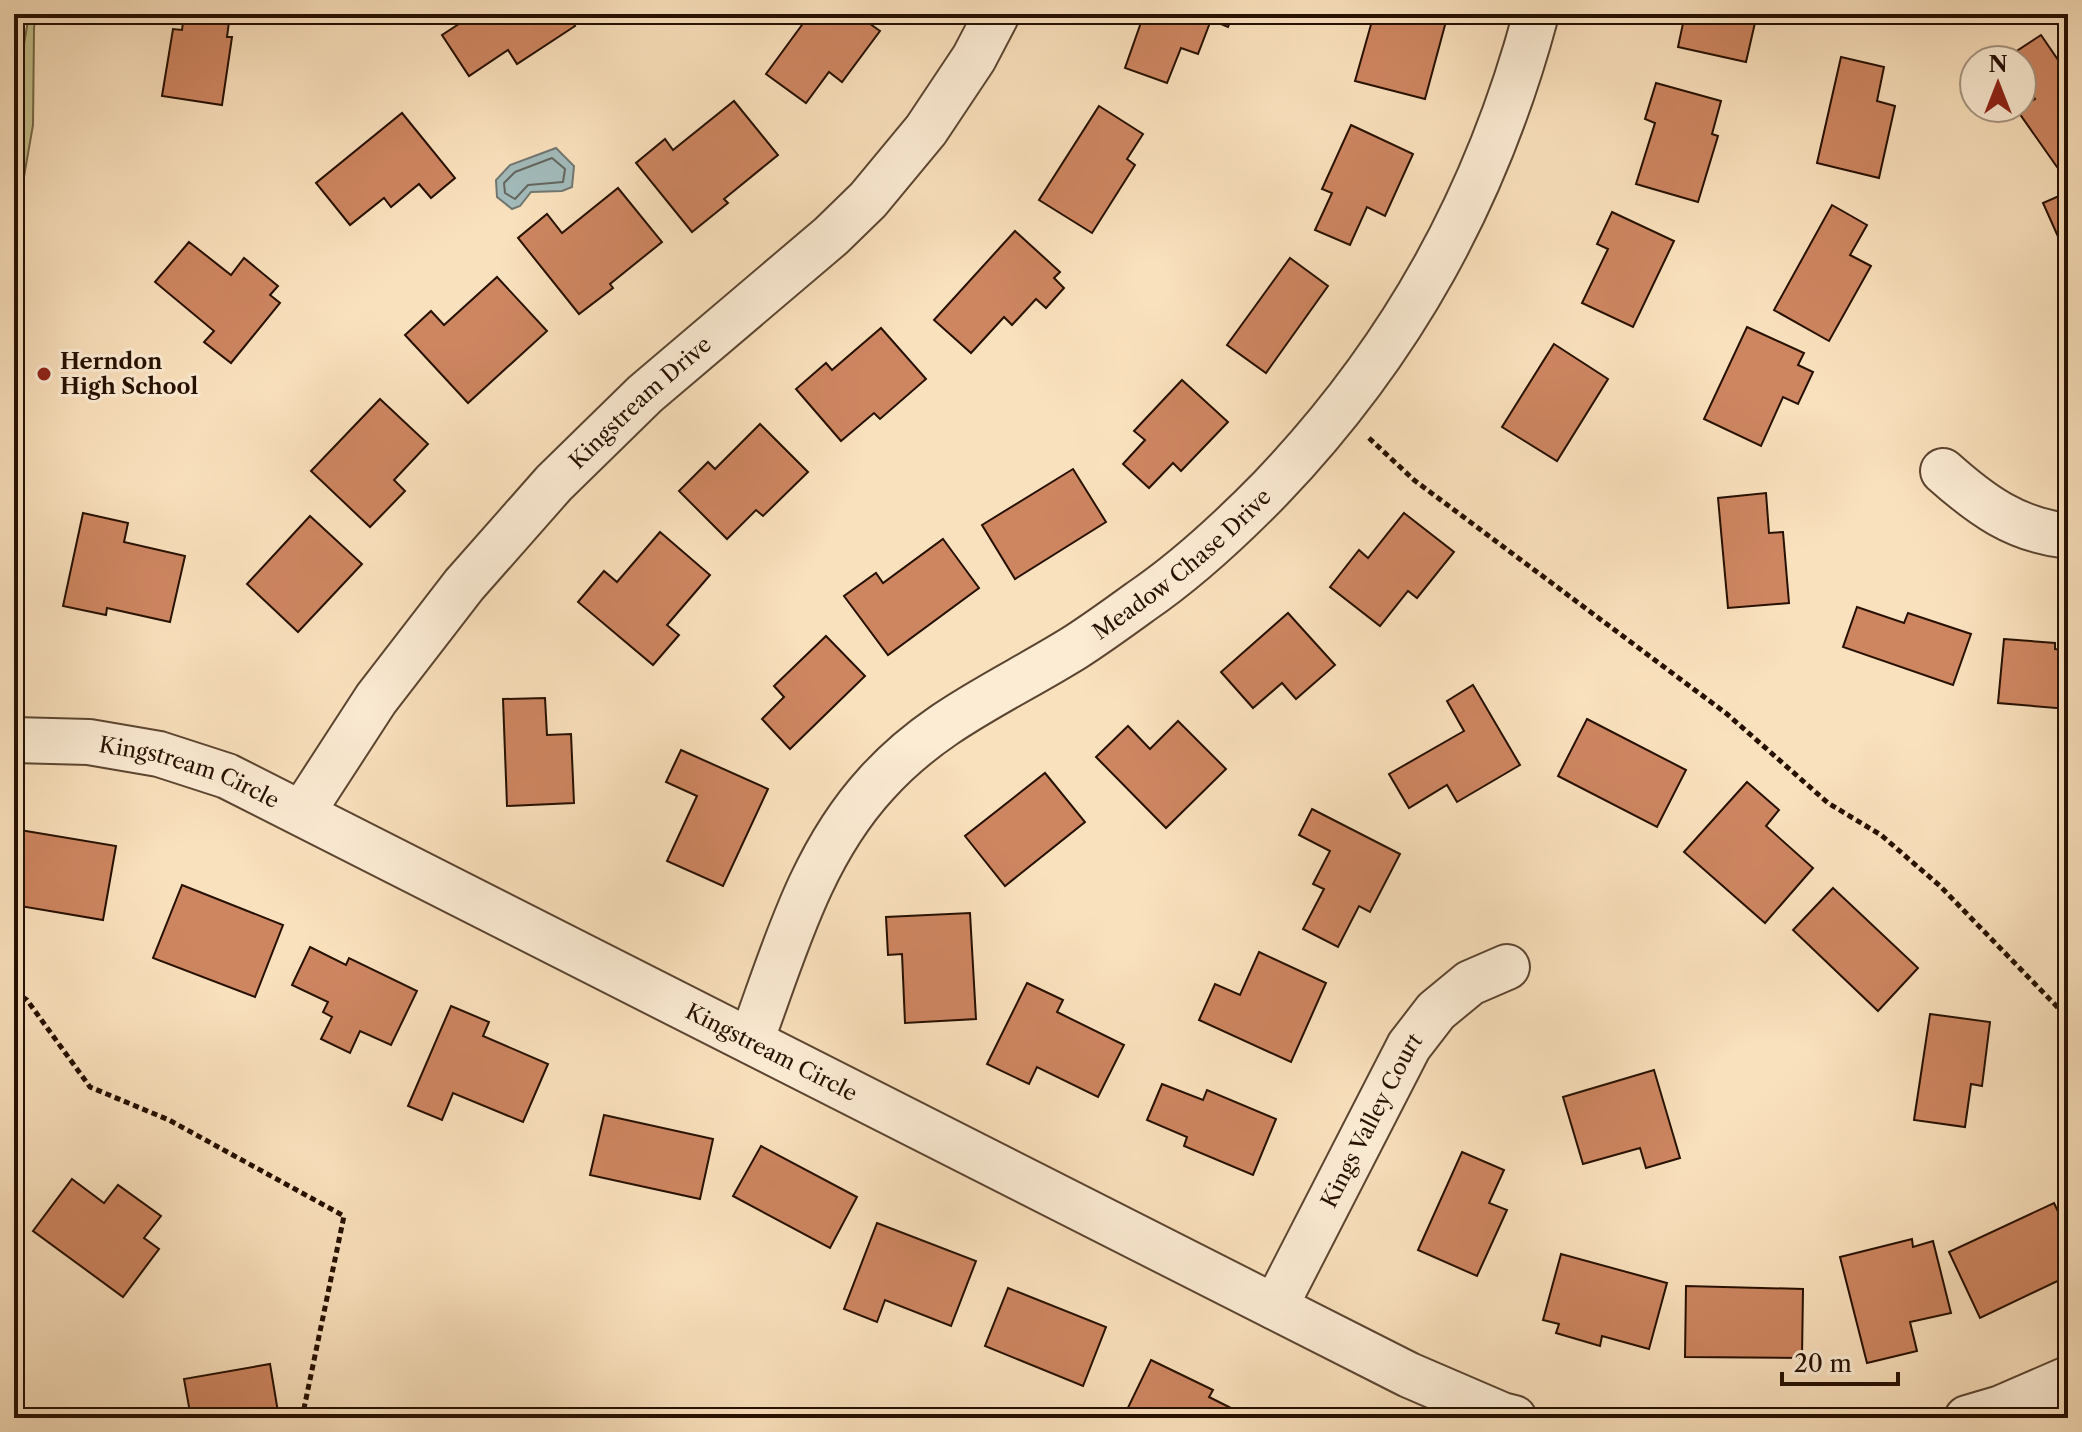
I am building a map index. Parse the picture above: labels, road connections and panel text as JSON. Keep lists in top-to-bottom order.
{
  "streets": {
    "street": [
      "Kingstream Drive",
      "Meadow Chase Drive",
      "Kingstream Circle",
      "Kings Valley Court"
    ]
  },
  "crossings": [
    ["Kingstream Drive", "Kingstream Circle"],
    ["Meadow Chase Drive", "Kingstream Circle"],
    ["Kingstream Circle", "Kings Valley Court"]
  ],
  "places": ["Herndon High School"],
  "scale_bar": "20 m",
  "north": "top"
}
